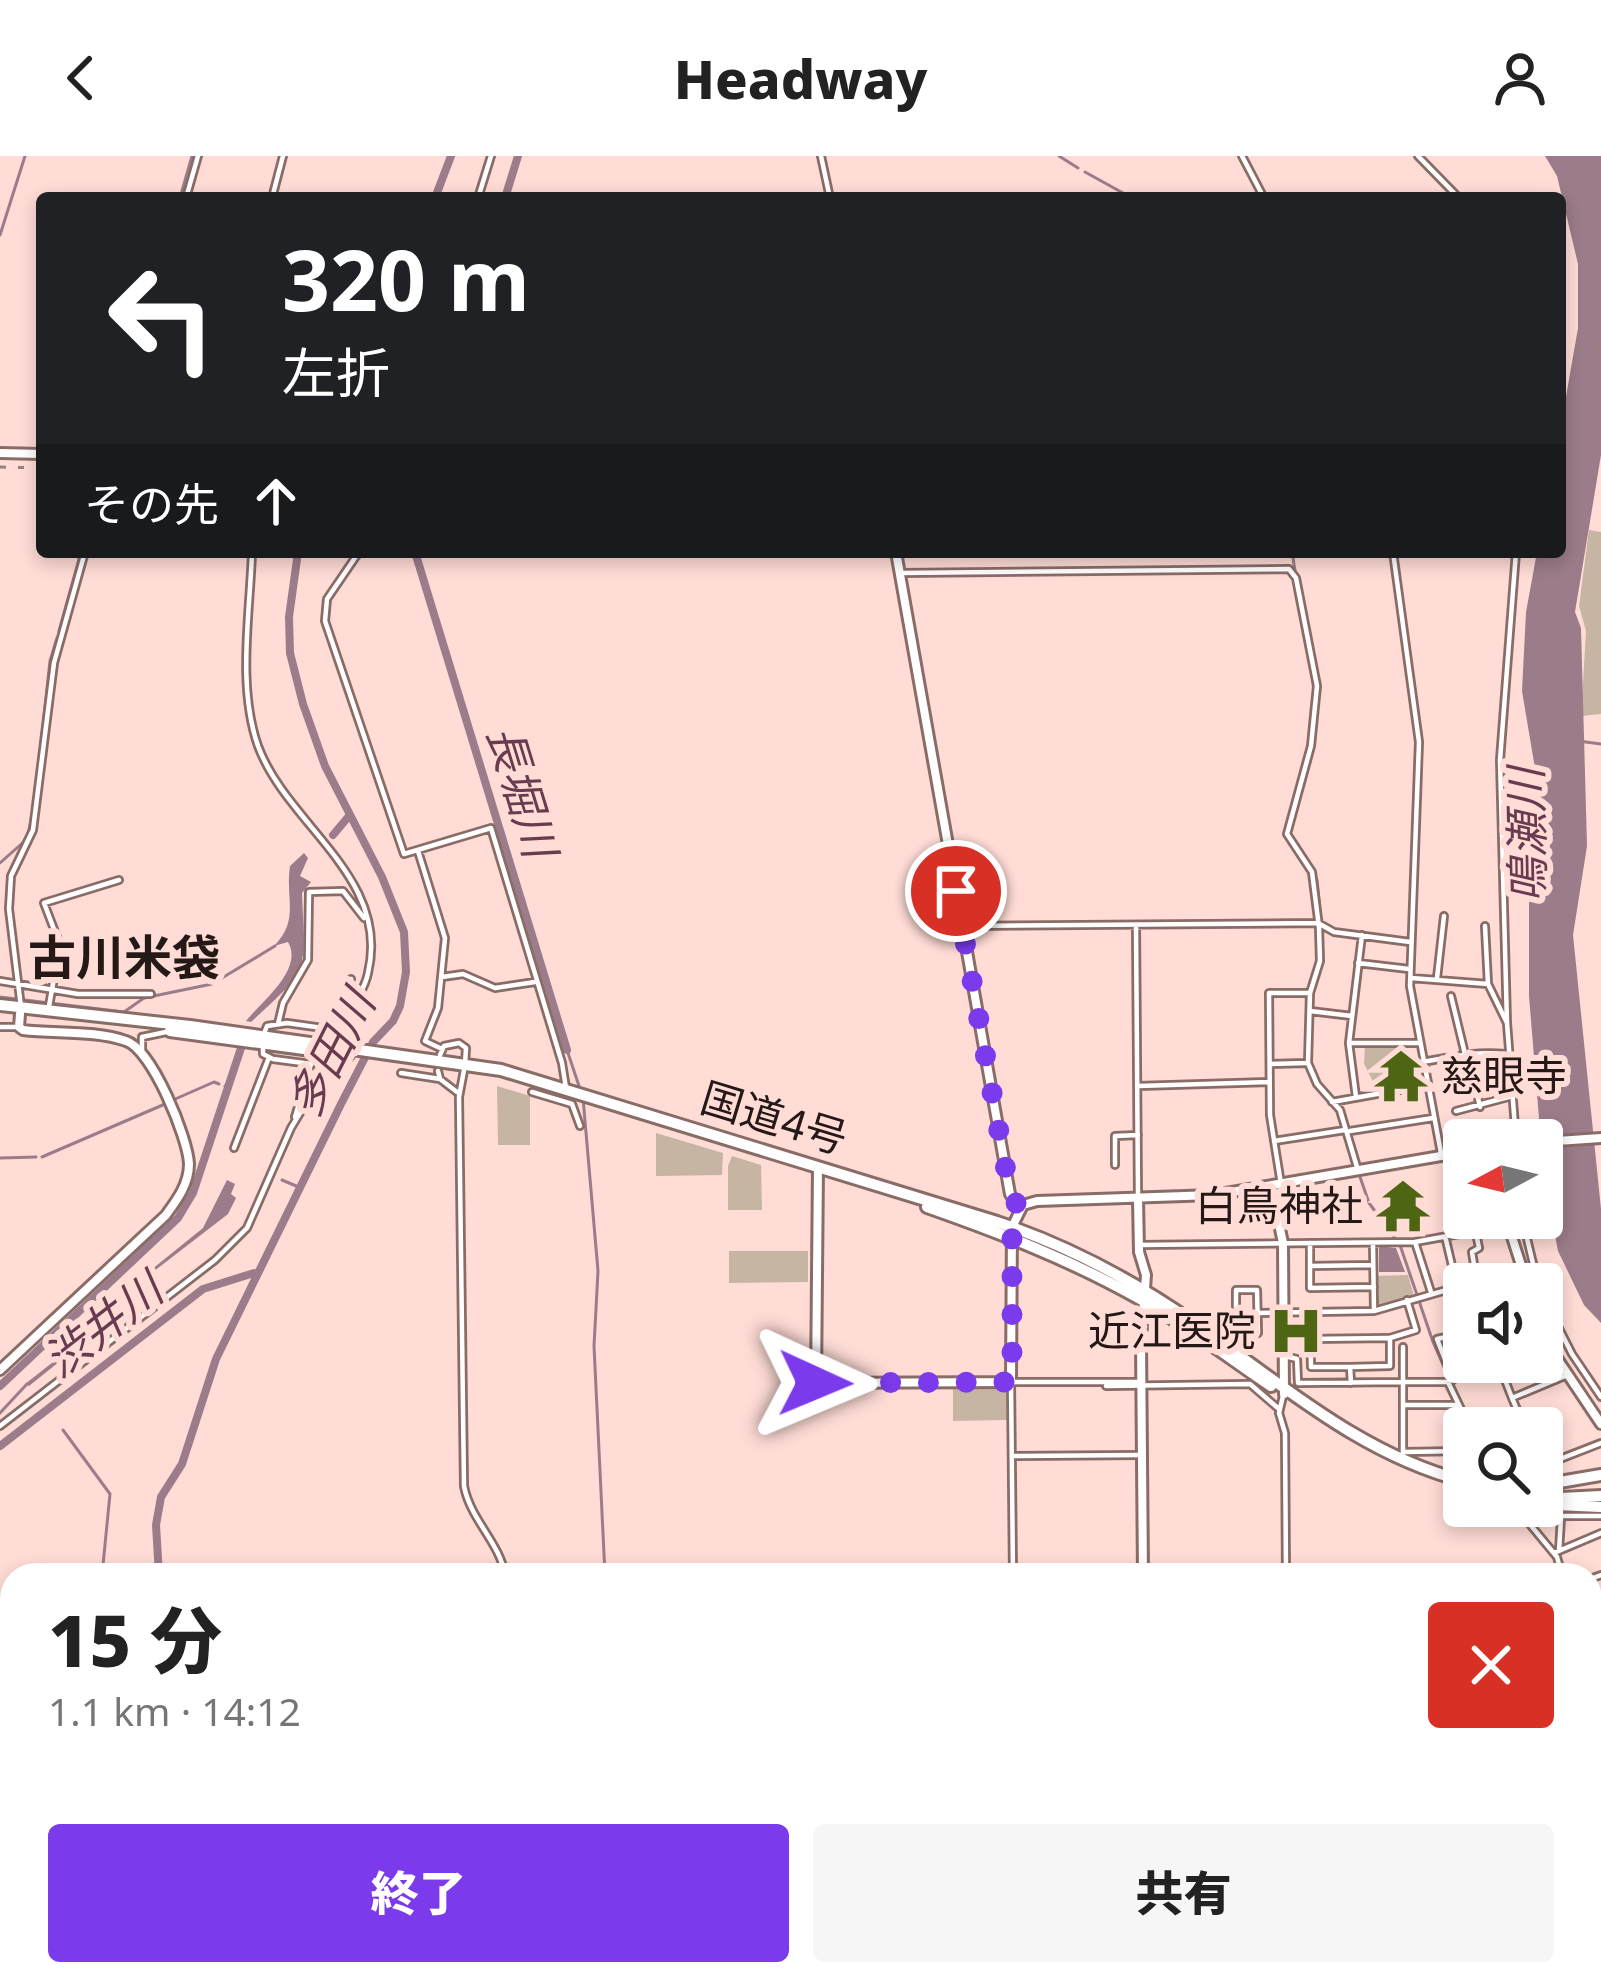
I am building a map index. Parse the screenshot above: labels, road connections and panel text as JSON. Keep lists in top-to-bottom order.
{
  "streets": {
    "highway": ["国道4号"]
  },
  "districts": ["古川米袋"],
  "water": [
    "長堀川",
    "鳴瀬川",
    "多田川",
    "渋井川"
  ],
  "places": {
    "temple": ["慈眼寺", "白鳥神社"],
    "hospital": ["近江医院"]
  },
  "north": "left",
  "page": {
    "header": "Headway",
    "turn": ["320 m", "左折"],
    "then": "その先",
    "heading": ["15 分", "1.1 km · 14:12"],
    "buttons": ["終了", "共有"]
  }
}
